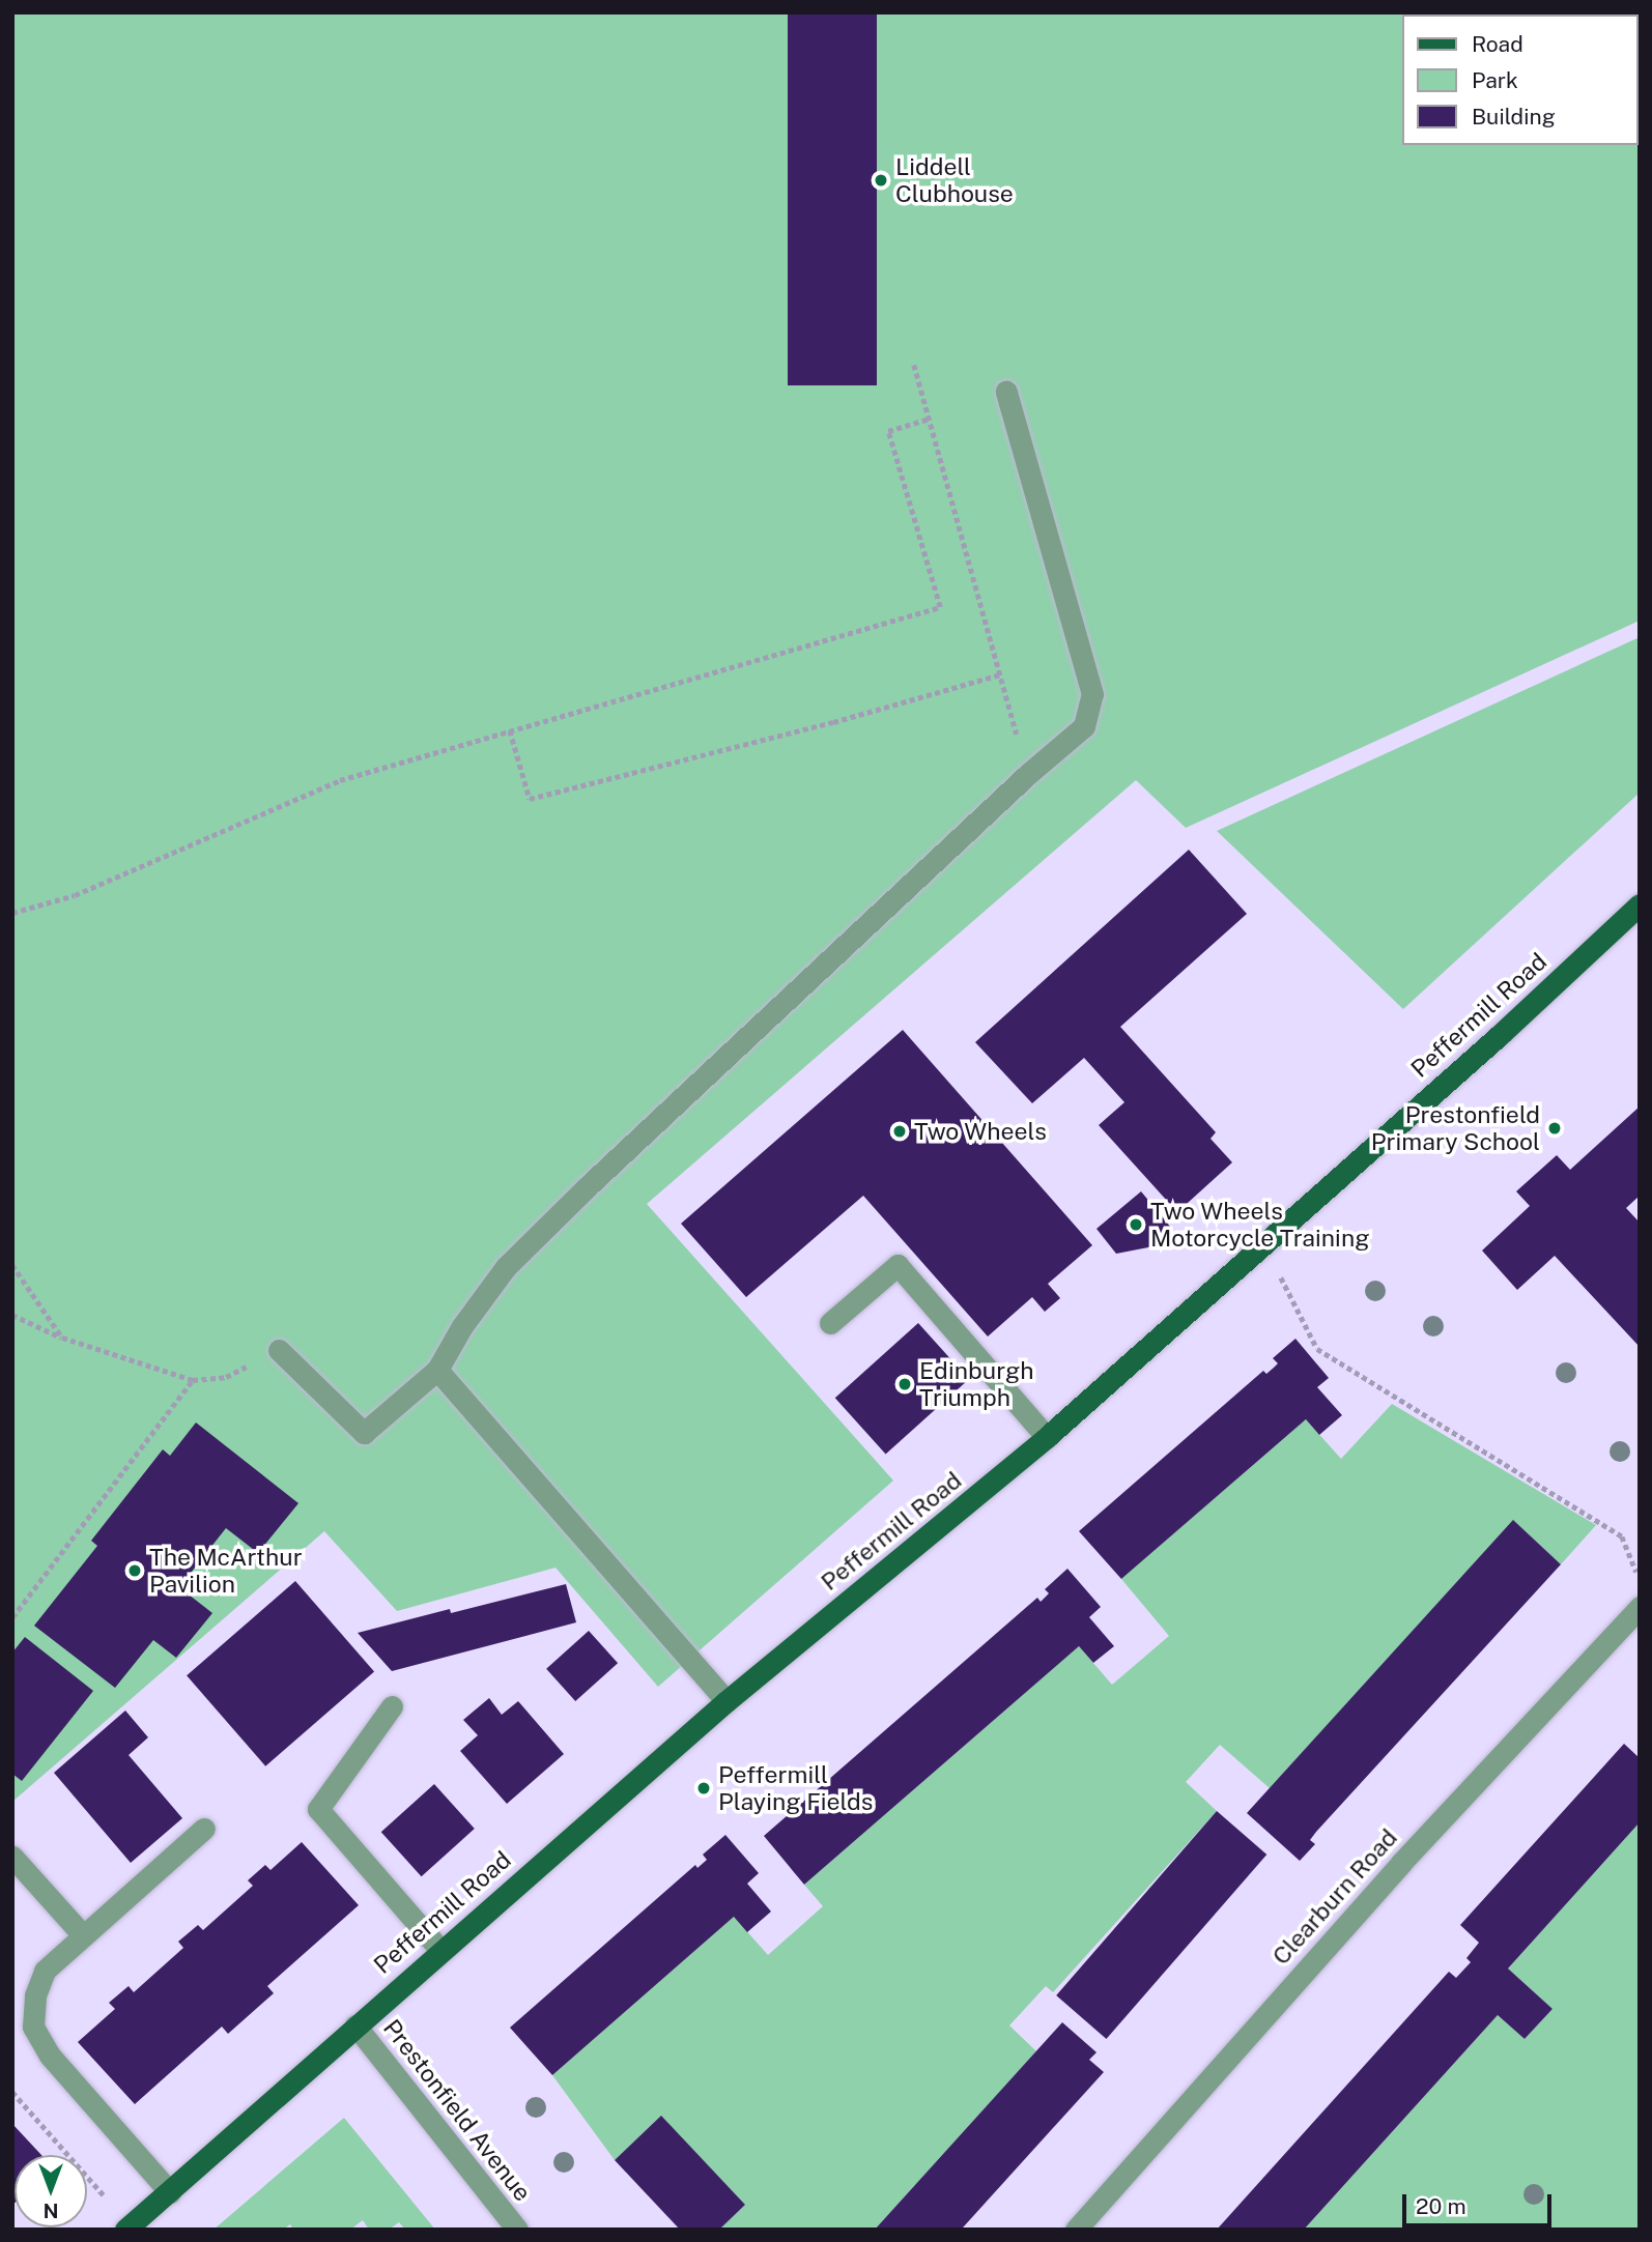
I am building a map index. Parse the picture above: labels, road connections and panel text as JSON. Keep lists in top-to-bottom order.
{
  "streets": {
    "main road": ["Peffermill Road"],
    "street": ["Clearburn Road", "Prestonfield Avenue"]
  },
  "crossings": [
    ["Peffermill Road", "Prestonfield Avenue"]
  ],
  "places": [
    "Liddell Clubhouse",
    "Prestonfield Primary School",
    "Two Wheels",
    "Two Wheels Motorcycle Training",
    "Edinburgh Triumph",
    "The McArthur Pavilion",
    "Peffermill Playing Fields"
  ],
  "legend": ["Road", "Park", "Building"],
  "scale_bar": "20 m",
  "north": "bottom"
}
